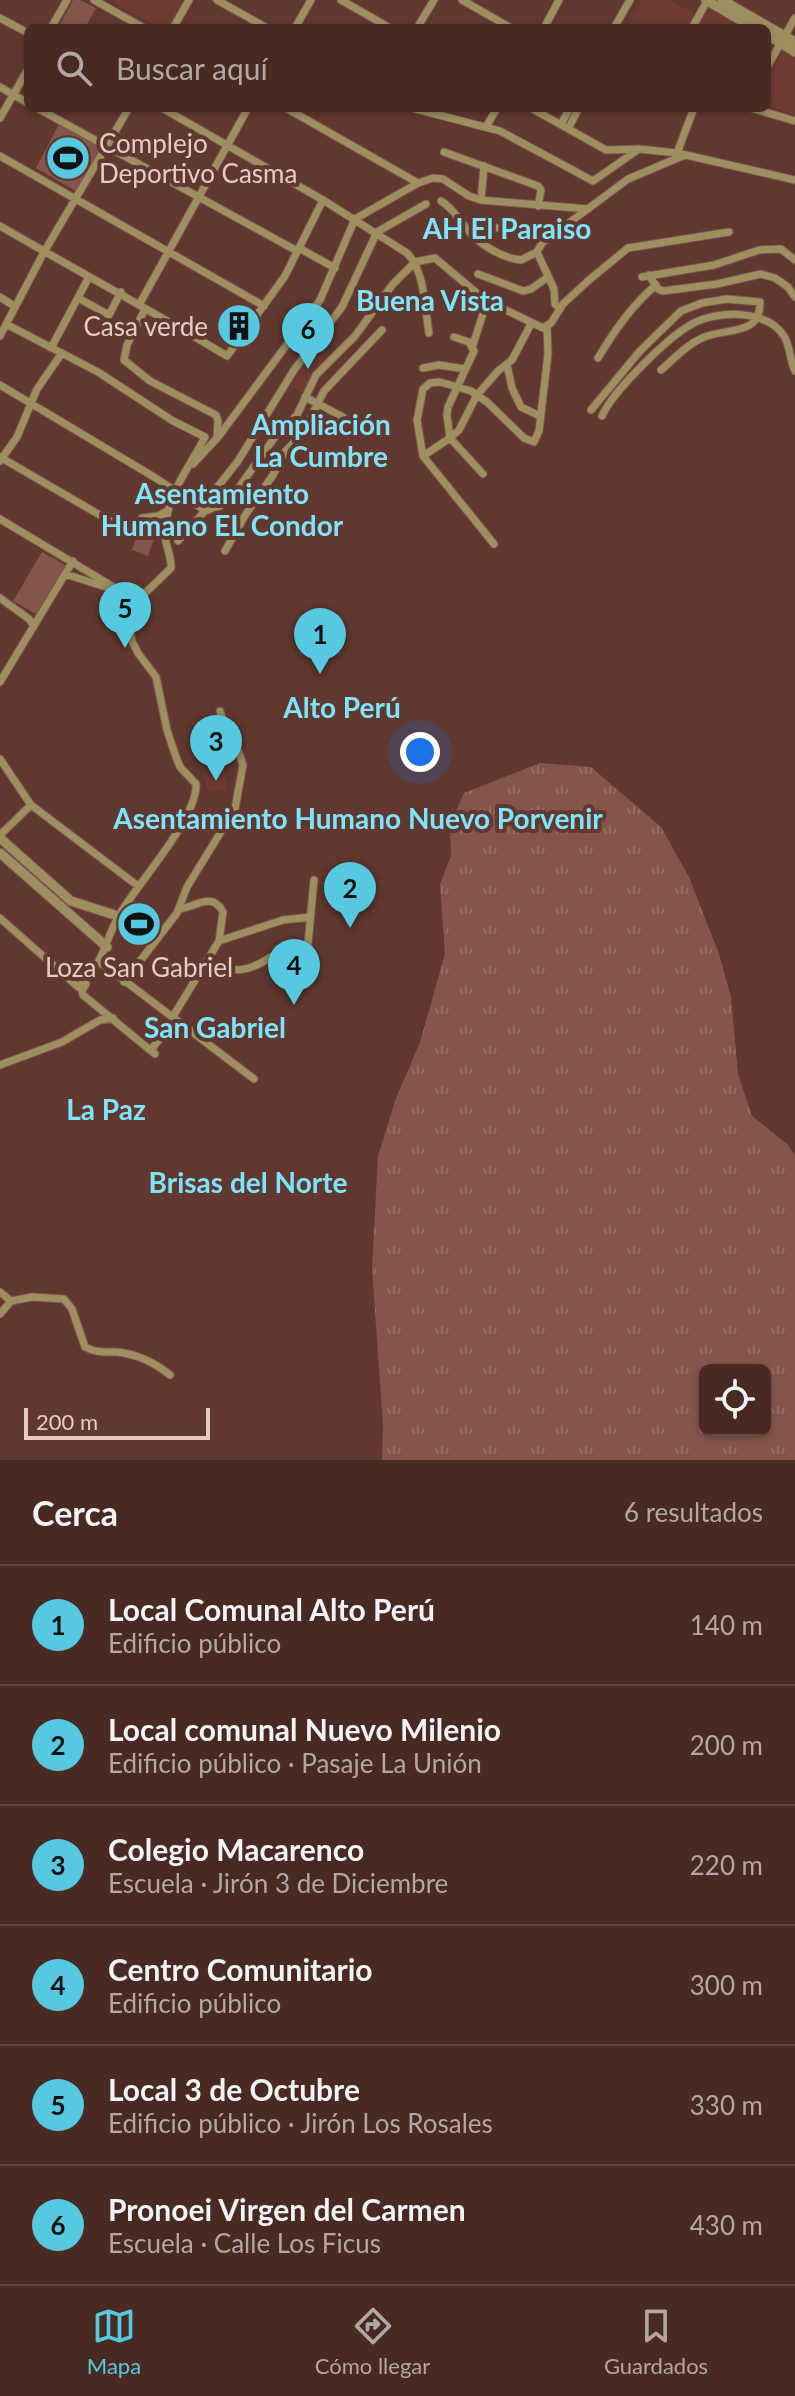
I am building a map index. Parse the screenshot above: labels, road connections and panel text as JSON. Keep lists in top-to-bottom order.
{
  "districts": [
    "AH El Paraiso",
    "Buena Vista",
    "Ampliación La Cumbre",
    "Asentamiento Humano EL Condor",
    "Alto Perú",
    "Asentamiento Humano Nuevo Porvenir",
    "San Gabriel",
    "La Paz",
    "Brisas del Norte"
  ],
  "places": {
    "sports": ["Complejo Deportivo Casma", "Loza San Gabriel"],
    "building": ["Casa verde"]
  },
  "scale_bar": "200 m",
  "page": {
    "search": "Buscar aquí",
    "pins": [
      "6",
      "5",
      "1",
      "3",
      "2",
      "4"
    ],
    "scale": "200 m",
    "heading": ["Cerca", "6 resultados"],
    "list": [
      {
        "mark": "1",
        "name": "Local Comunal Alto Perú",
        "note": "Edificio público",
        "value": "140 m"
      },
      {
        "mark": "2",
        "name": "Local comunal Nuevo Milenio",
        "note": "Edificio público · Pasaje La Unión",
        "value": "200 m"
      },
      {
        "mark": "3",
        "name": "Colegio Macarenco",
        "note": "Escuela · Jirón 3 de Diciembre",
        "value": "220 m"
      },
      {
        "mark": "4",
        "name": "Centro Comunitario",
        "note": "Edificio público",
        "value": "300 m"
      },
      {
        "mark": "5",
        "name": "Local 3 de Octubre",
        "note": "Edificio público · Jirón Los Rosales",
        "value": "330 m"
      },
      {
        "mark": "6",
        "name": "Pronoei Virgen del Carmen",
        "note": "Escuela · Calle Los Ficus",
        "value": "430 m"
      }
    ],
    "nav": ["Mapa", "Cómo llegar", "Guardados"]
  }
}
